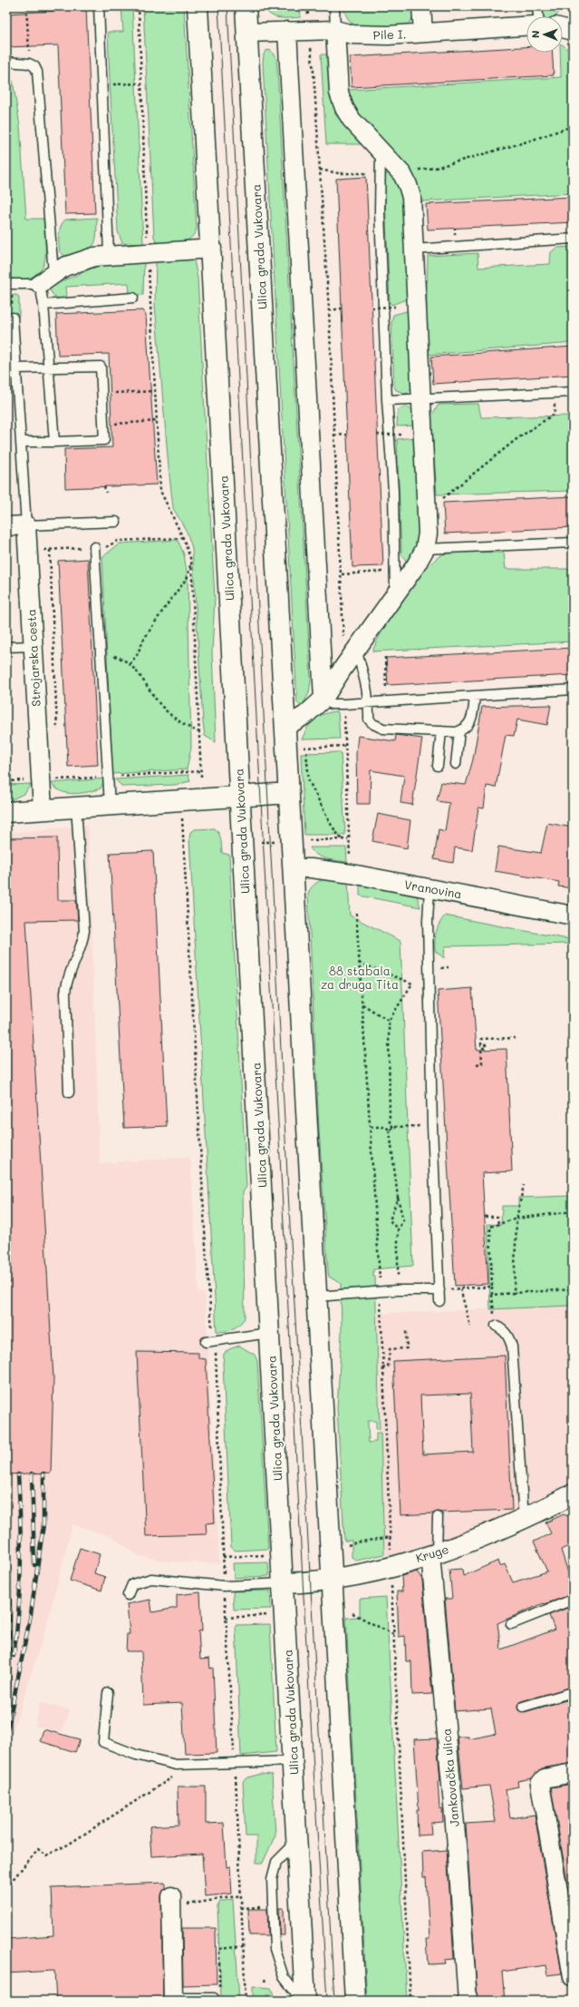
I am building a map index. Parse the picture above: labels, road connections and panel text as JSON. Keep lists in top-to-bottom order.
{
  "streets": {
    "main road": ["Ulica grada Vukovara", "Kruge"],
    "street": [
      "Pile I.",
      "Strojarska cesta",
      "Vranovina",
      "Jankovačka ulica"
    ]
  },
  "crossings": [
    ["Pile I.", "Ulica grada Vukovara"],
    ["Ulica grada Vukovara", "Vranovina"],
    ["Ulica grada Vukovara", "Kruge"],
    ["Kruge", "Jankovačka ulica"]
  ],
  "parks": ["88 stabala za druga Tita"],
  "north": "left"
}
